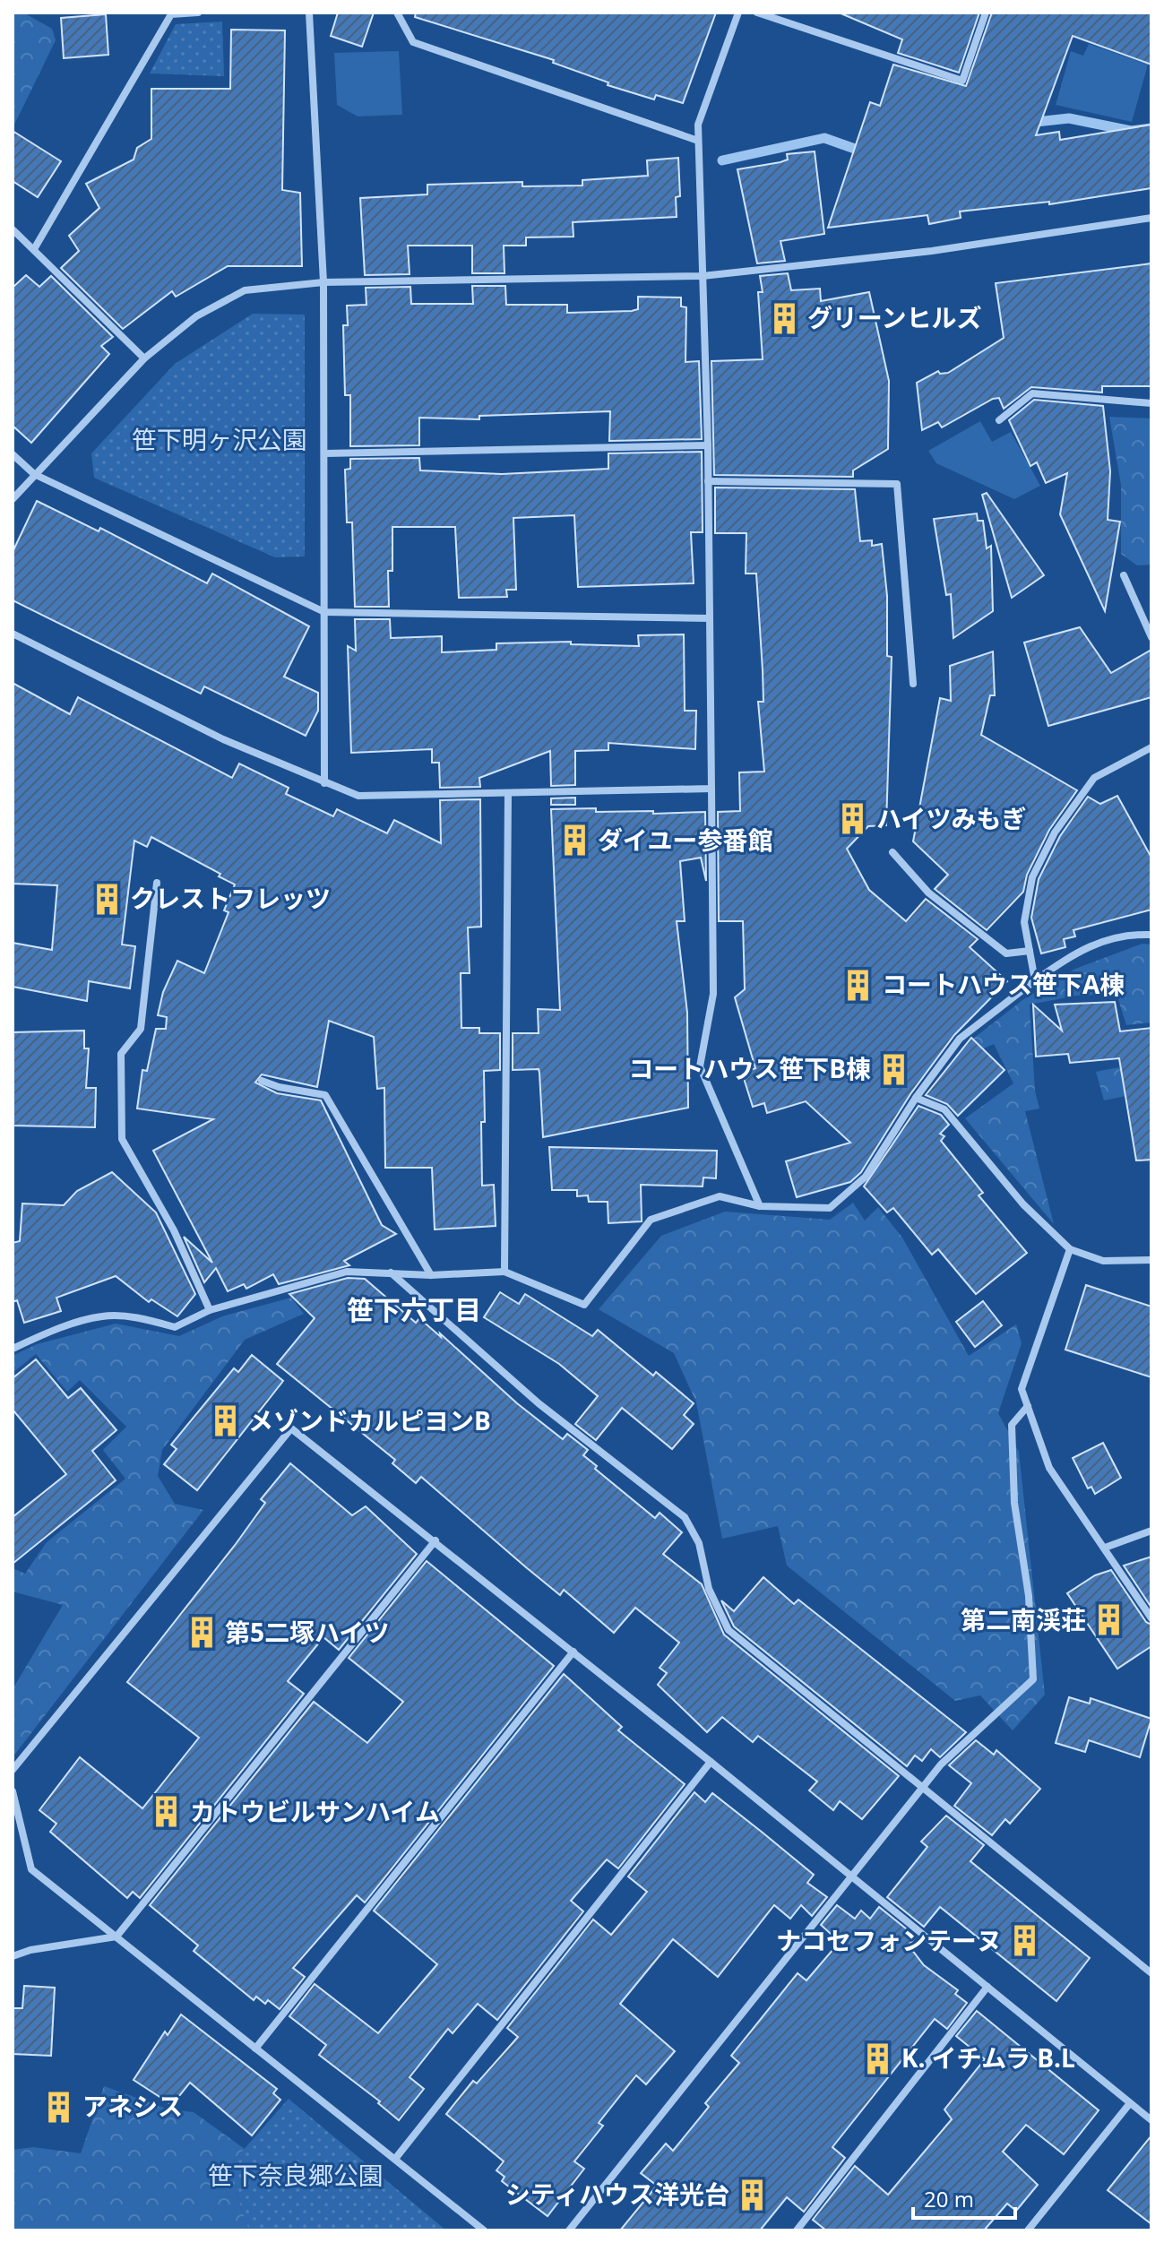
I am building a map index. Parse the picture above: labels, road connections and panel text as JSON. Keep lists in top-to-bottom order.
{
  "districts": ["笹下六丁目"],
  "parks": ["笹下明ヶ沢公園", "笹下奈良郷公園"],
  "places": {
    "building": [
      "グリーンヒルズ",
      "ハイツみもぎ",
      "ダイユー参番館",
      "クレストフレッツ",
      "コートハウス笹下A棟",
      "コートハウス笹下B棟",
      "メゾンドカルピヨンB",
      "第二南渓荘",
      "第5二塚ハイツ",
      "カトウビルサンハイム",
      "ナコセフォンテーヌ",
      "K. イチムラ B.L",
      "アネシス",
      "シティハウス洋光台"
    ]
  },
  "scale_bar": "20 m"
}
